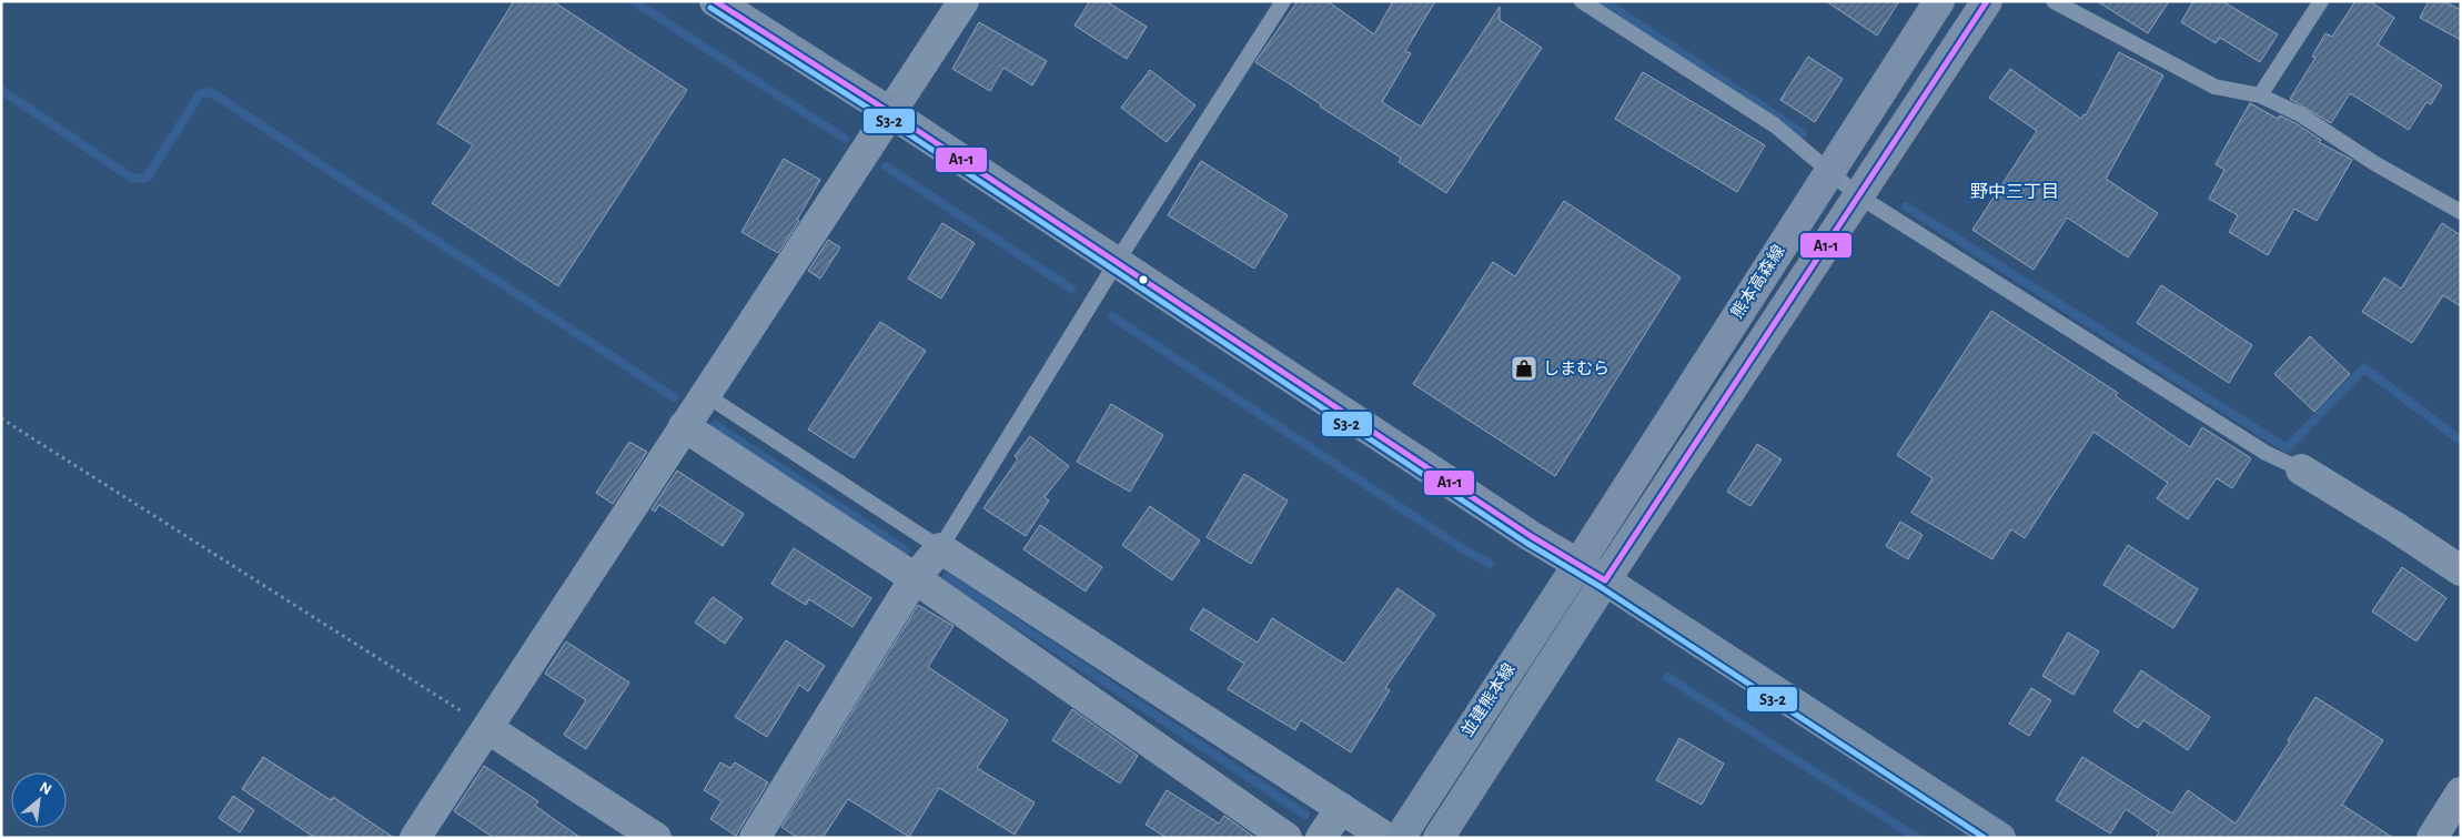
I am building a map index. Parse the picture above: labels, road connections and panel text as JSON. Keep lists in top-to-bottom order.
{
  "streets": {
    "main road": ["熊本高森線", "並建熊本線"]
  },
  "crossings": [
    ["熊本高森線", "並建熊本線"]
  ],
  "districts": ["野中三丁目"],
  "places": {
    "shop": ["しまむら"]
  },
  "lines": ["transit line A1-1", "transit line S3-2"],
  "north": "top right"
}
